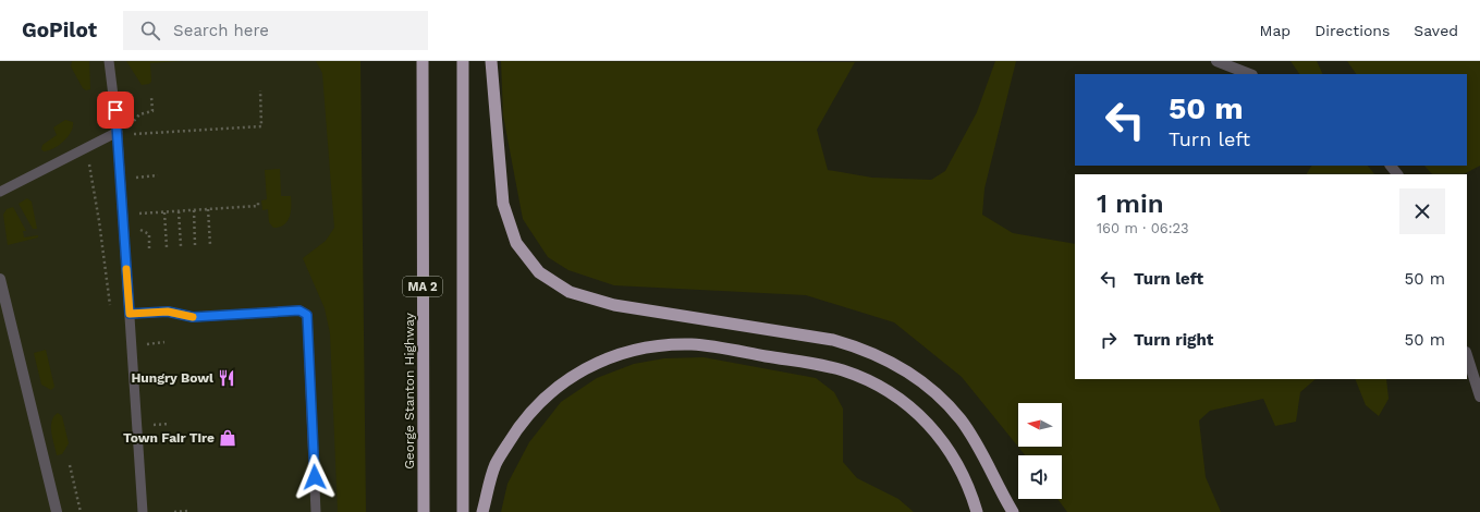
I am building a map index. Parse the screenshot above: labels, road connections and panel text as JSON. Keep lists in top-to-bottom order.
{
  "streets": {
    "highway": ["MA 2", "George Stanton Highway"]
  },
  "places": {
    "restaurant": ["Hungry Bowl"],
    "shop": ["Town Fair Tire"]
  },
  "north": "left",
  "page": {
    "header": "GoPilot",
    "search": "Search here",
    "nav": ["Map", "Directions", "Saved"],
    "turn": ["50 m", "Turn left"],
    "heading": ["1 min", "160 m · 06:23"],
    "list": [
      {
        "name": "Turn left",
        "value": "50 m"
      },
      {
        "name": "Turn right",
        "value": "50 m"
      }
    ]
  }
}
